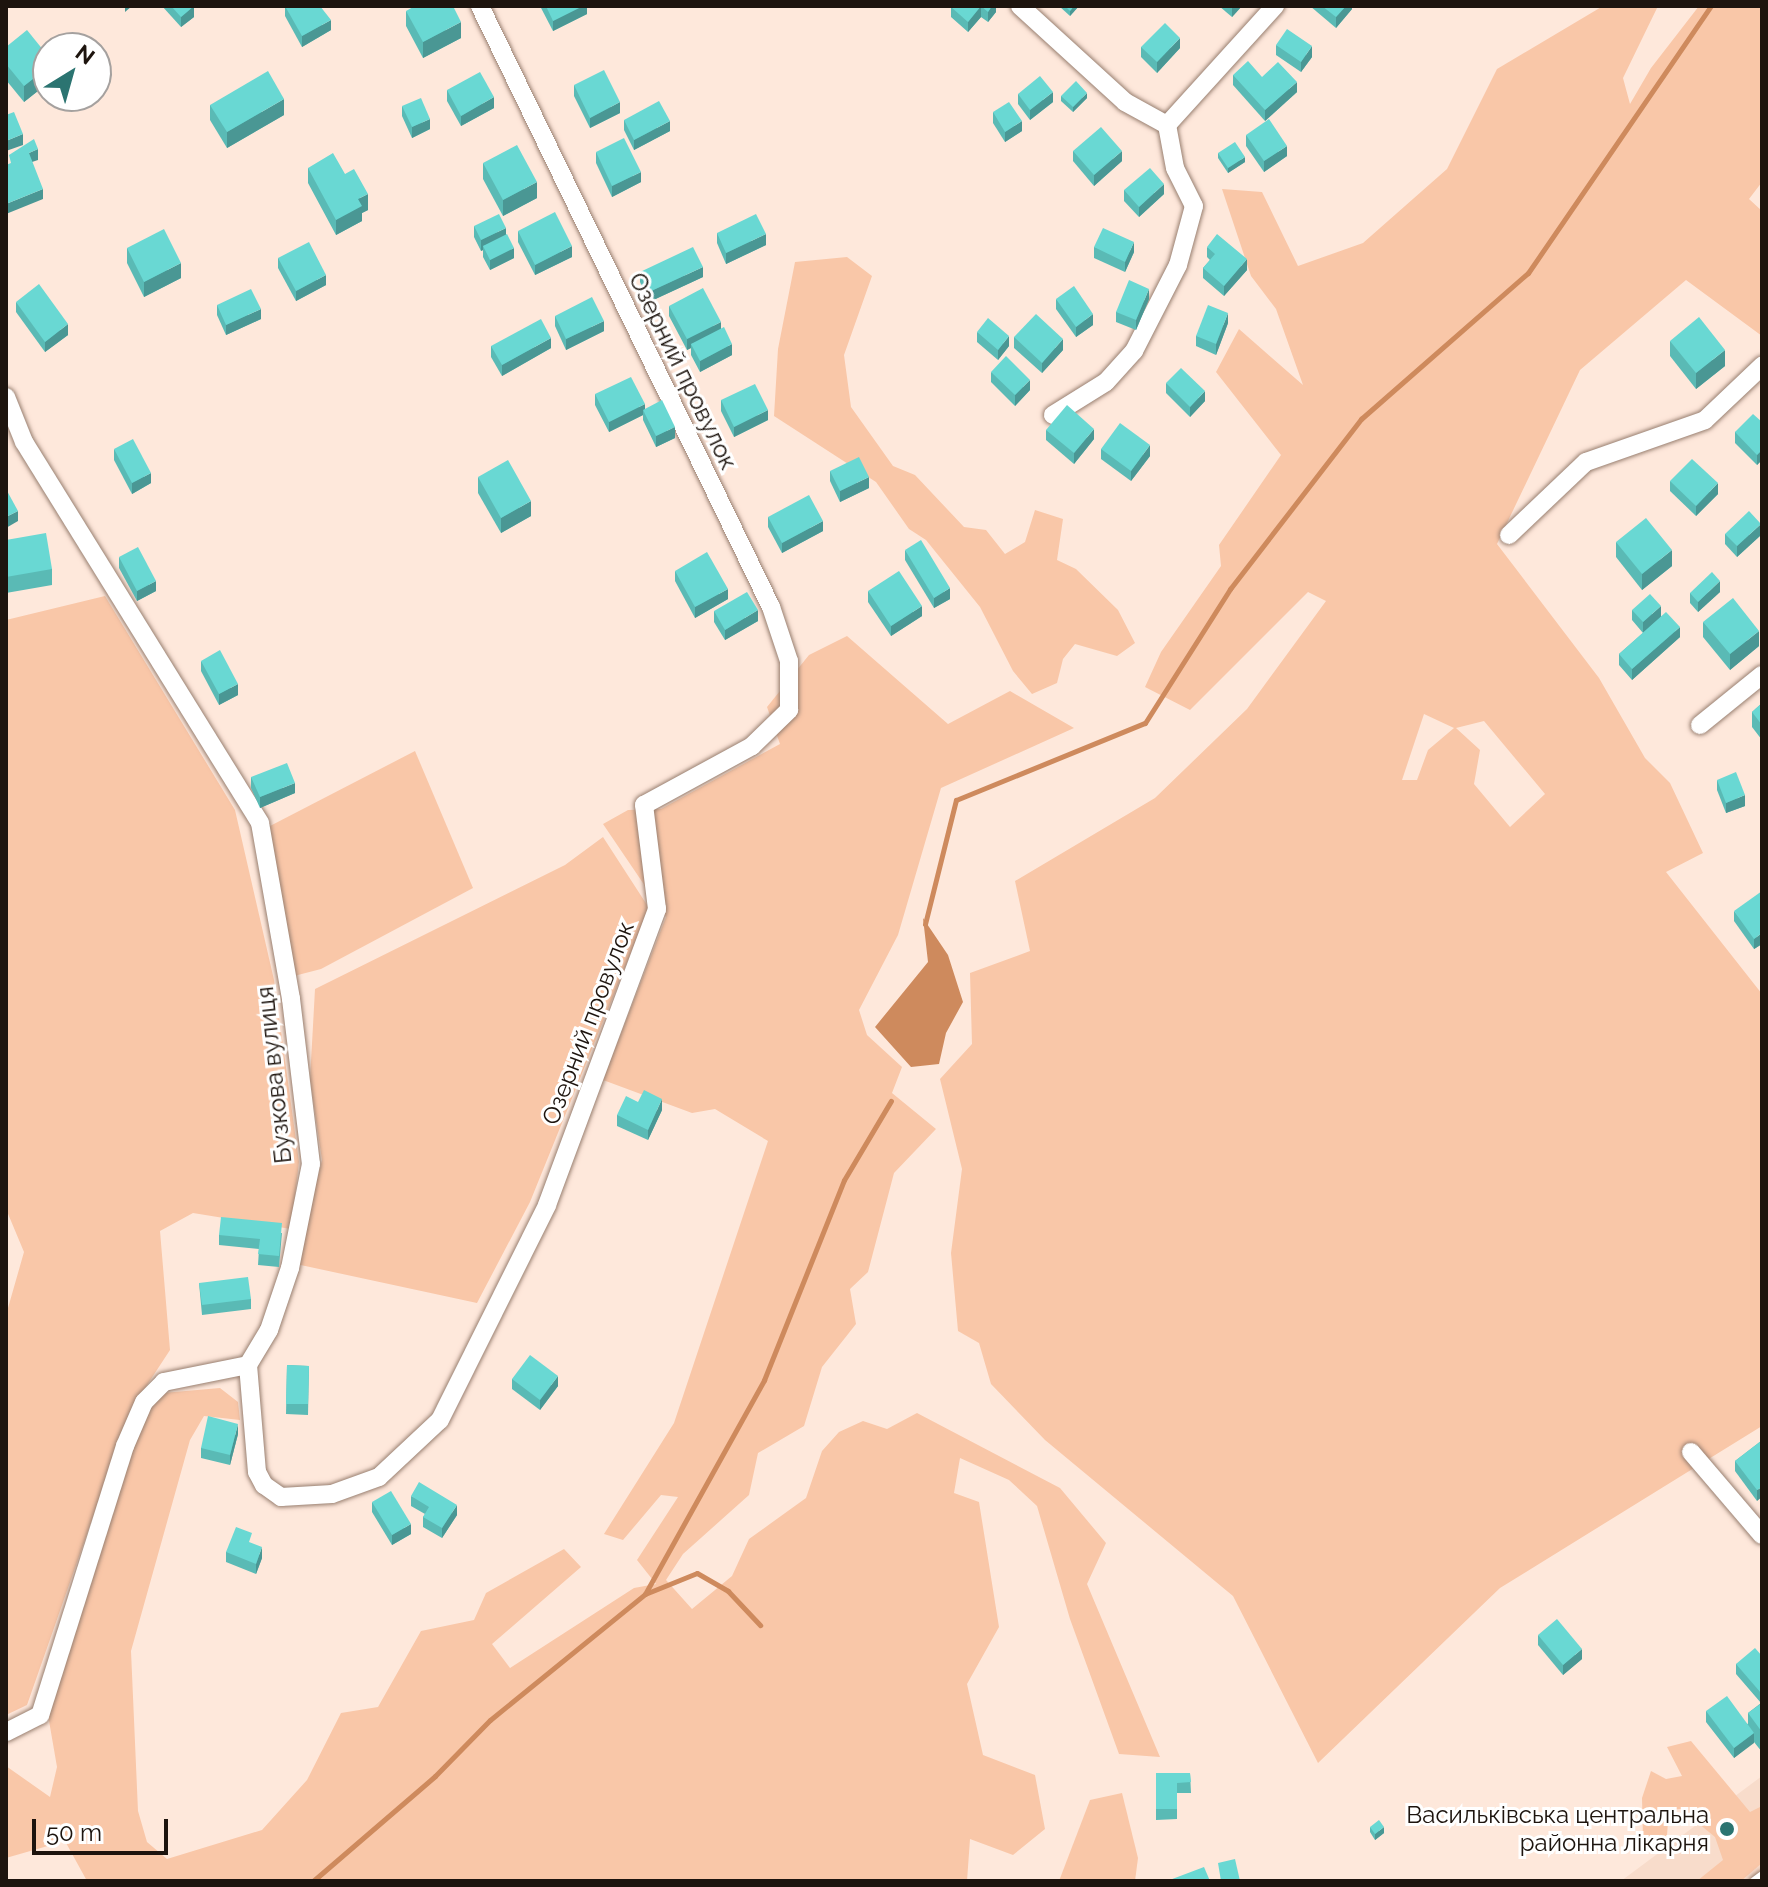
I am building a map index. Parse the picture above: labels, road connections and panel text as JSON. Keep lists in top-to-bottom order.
{
  "streets": {
    "street": ["Озерний провулок", "Бузкова вулиця"]
  },
  "crossings": [
    ["Озерний провулок", "Бузкова вулиця"]
  ],
  "places": ["Васильківська центральна районна лікарня"],
  "scale_bar": "50 m",
  "north": "top right"
}
